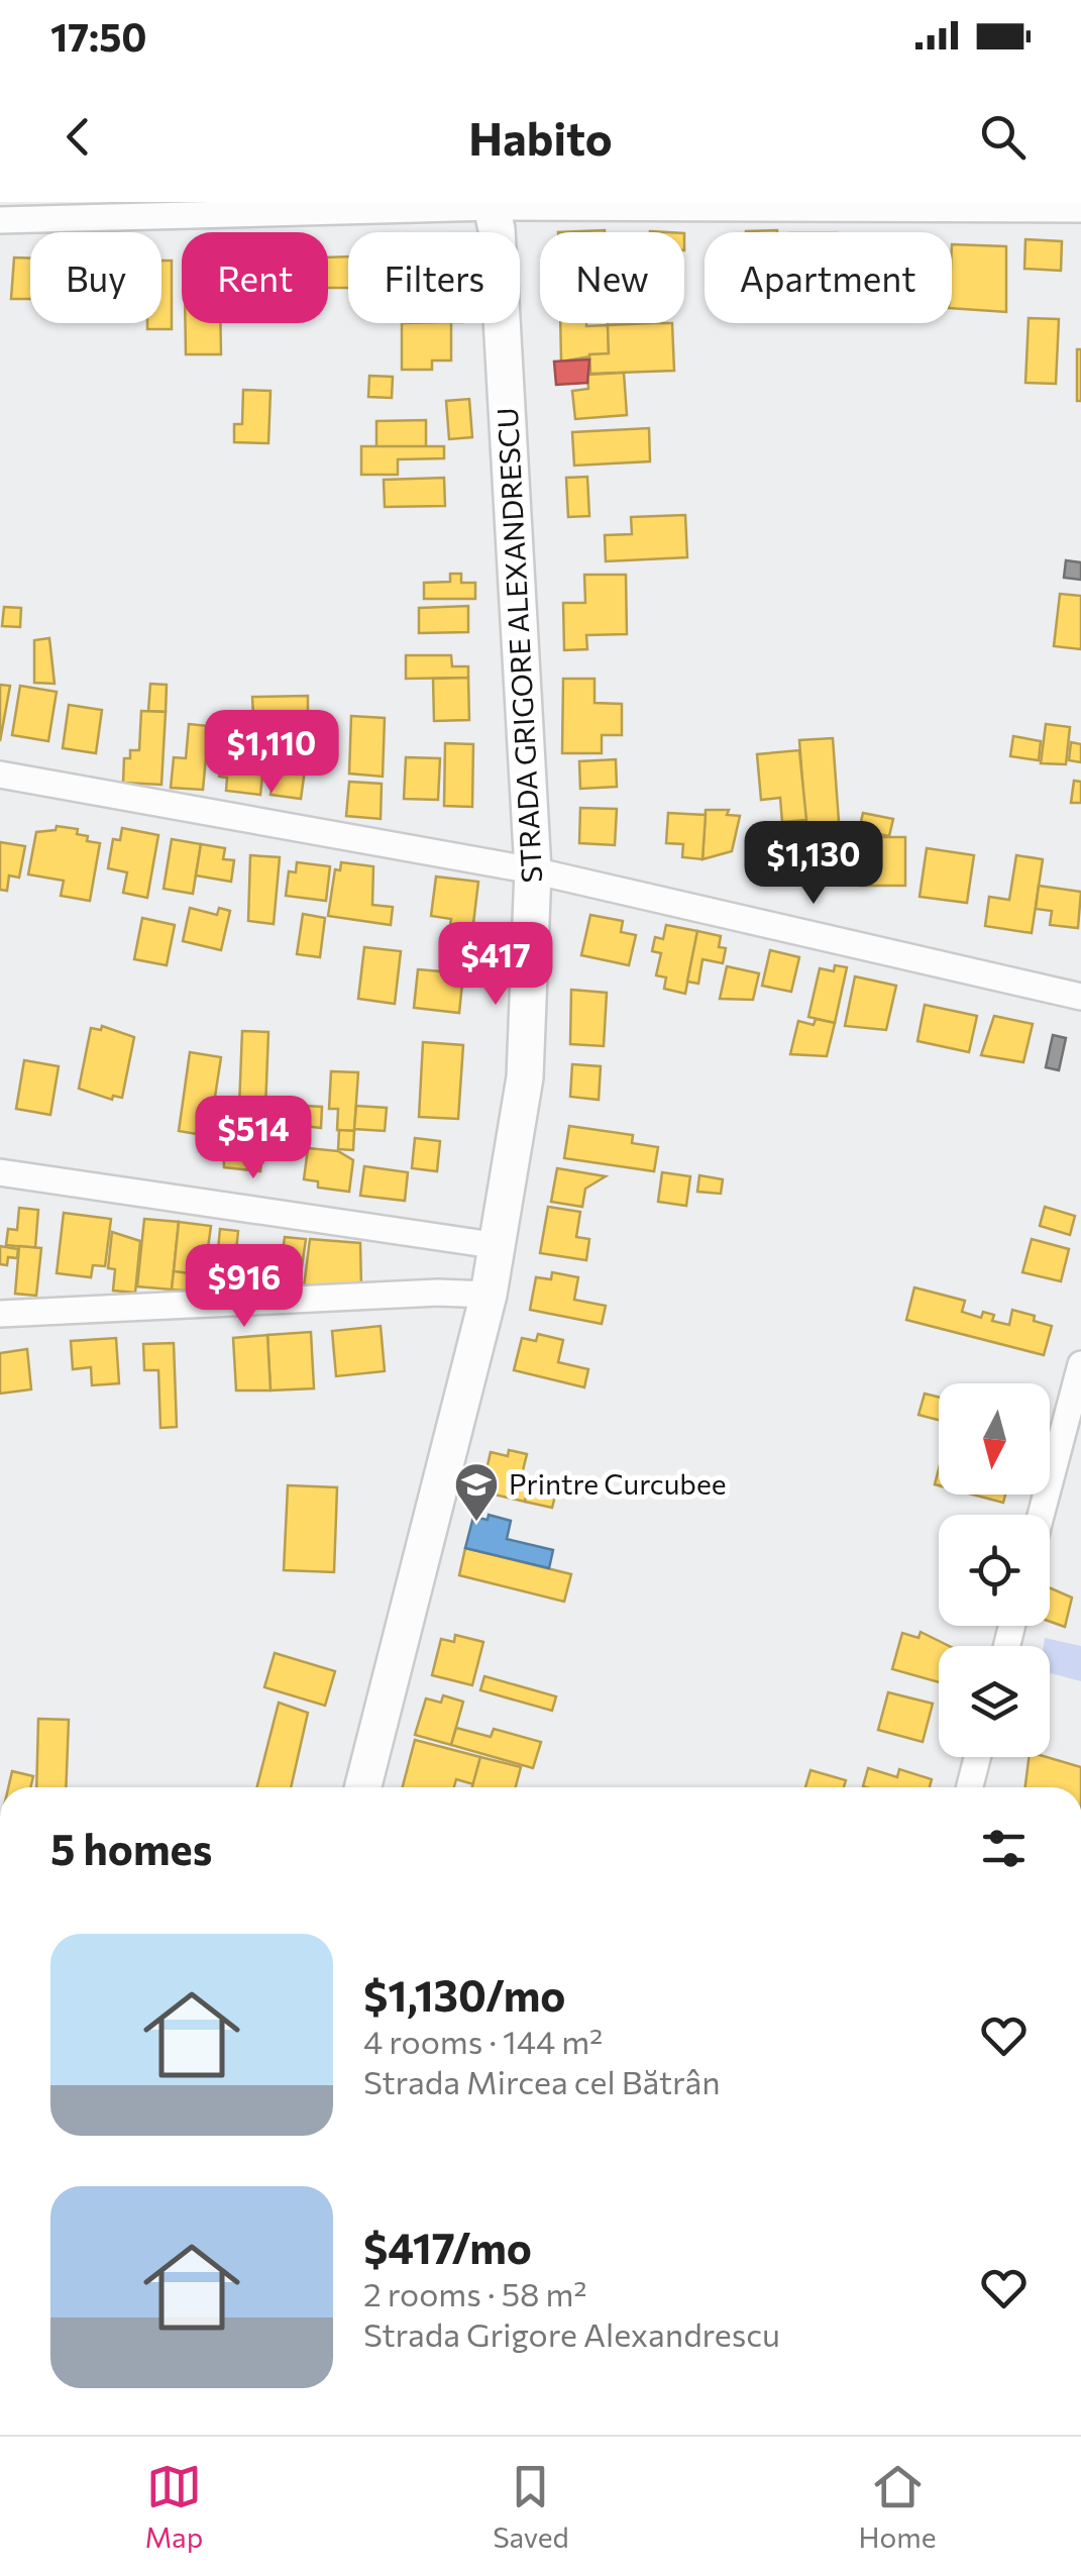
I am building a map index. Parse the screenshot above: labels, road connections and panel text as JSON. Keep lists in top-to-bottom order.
{
  "streets": {
    "street": ["STRADA GRIGORE ALEXANDRESCU"]
  },
  "places": {
    "school or university": ["Printre Curcubee"]
  },
  "north": "bottom",
  "page": {
    "status": "17:50",
    "header": "Habito",
    "chip": [
      "Buy",
      "Rent",
      "Filters",
      "New",
      "Apartment"
    ],
    "price": [
      "$1,110",
      "$1,130",
      "$417",
      "$514",
      "$916"
    ],
    "heading": "5 homes",
    "list": [
      {
        "name": "$1,130/mo",
        "note": "4 rooms · 144 m² · Strada Mircea cel Bătrân"
      },
      {
        "name": "$417/mo",
        "note": "2 rooms · 58 m² · Strada Grigore Alexandrescu"
      }
    ],
    "tabs": ["Map", "Saved", "Home"]
  }
}
